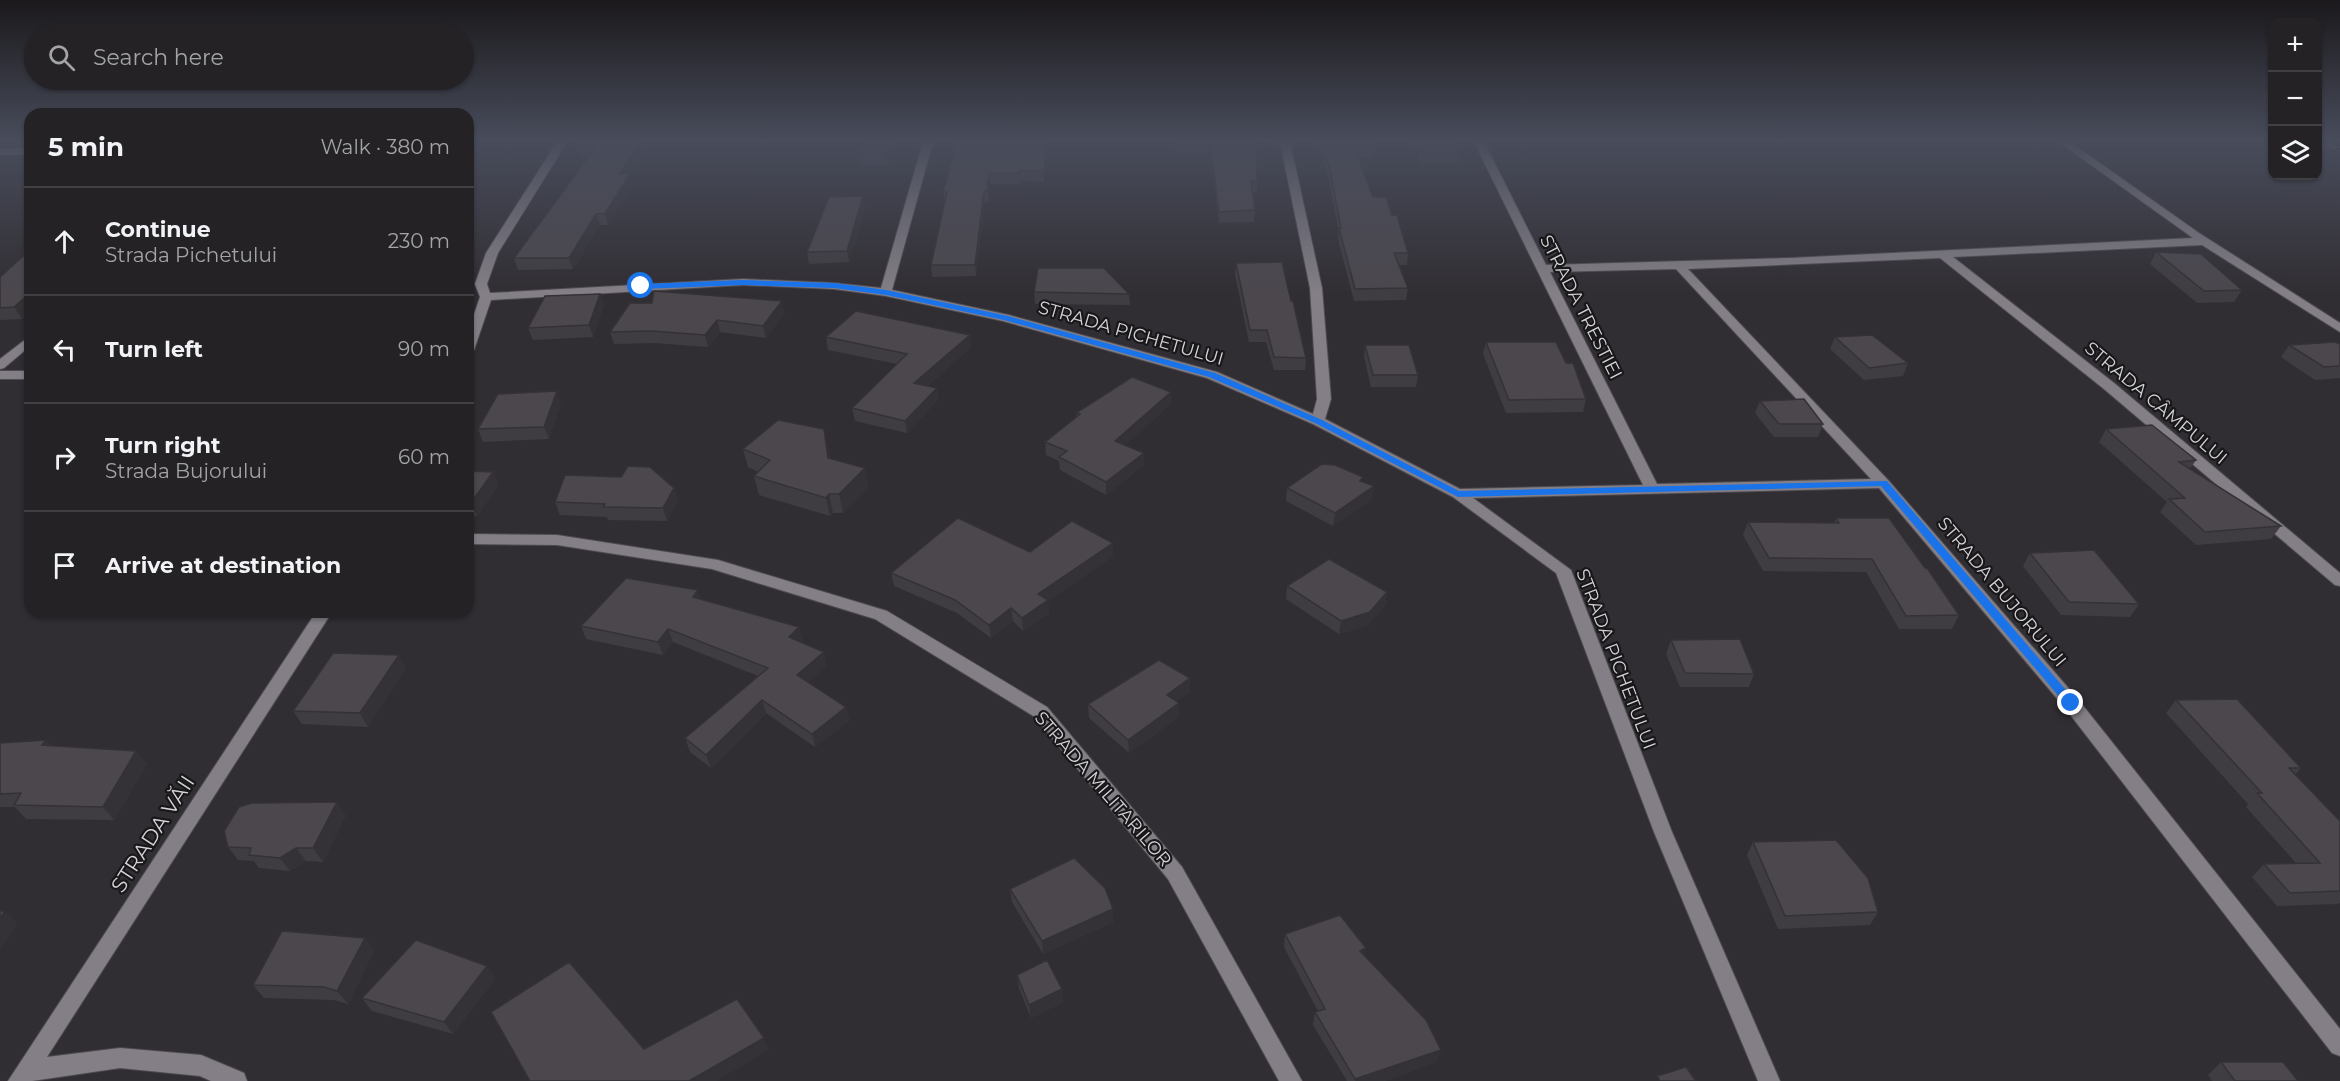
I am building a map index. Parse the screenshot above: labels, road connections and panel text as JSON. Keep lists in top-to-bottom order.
{
  "streets": {
    "street": [
      "STRADA TRESTIEI",
      "STRADA PICHETULUI",
      "STRADA CÂMPULUI",
      "STRADA BUJORULUI",
      "STRADA MILITARILOR",
      "STRADA VĂII"
    ]
  },
  "page": {
    "map_buttons": ["+", "−"],
    "search": "Search here",
    "heading": ["5 min", "Walk · 380 m"],
    "list": [
      ["Continue", "Strada Pichetului", "230 m"],
      ["Turn left", "90 m"],
      ["Turn right", "Strada Bujorului", "60 m"],
      "Arrive at destination"
    ]
  }
}
